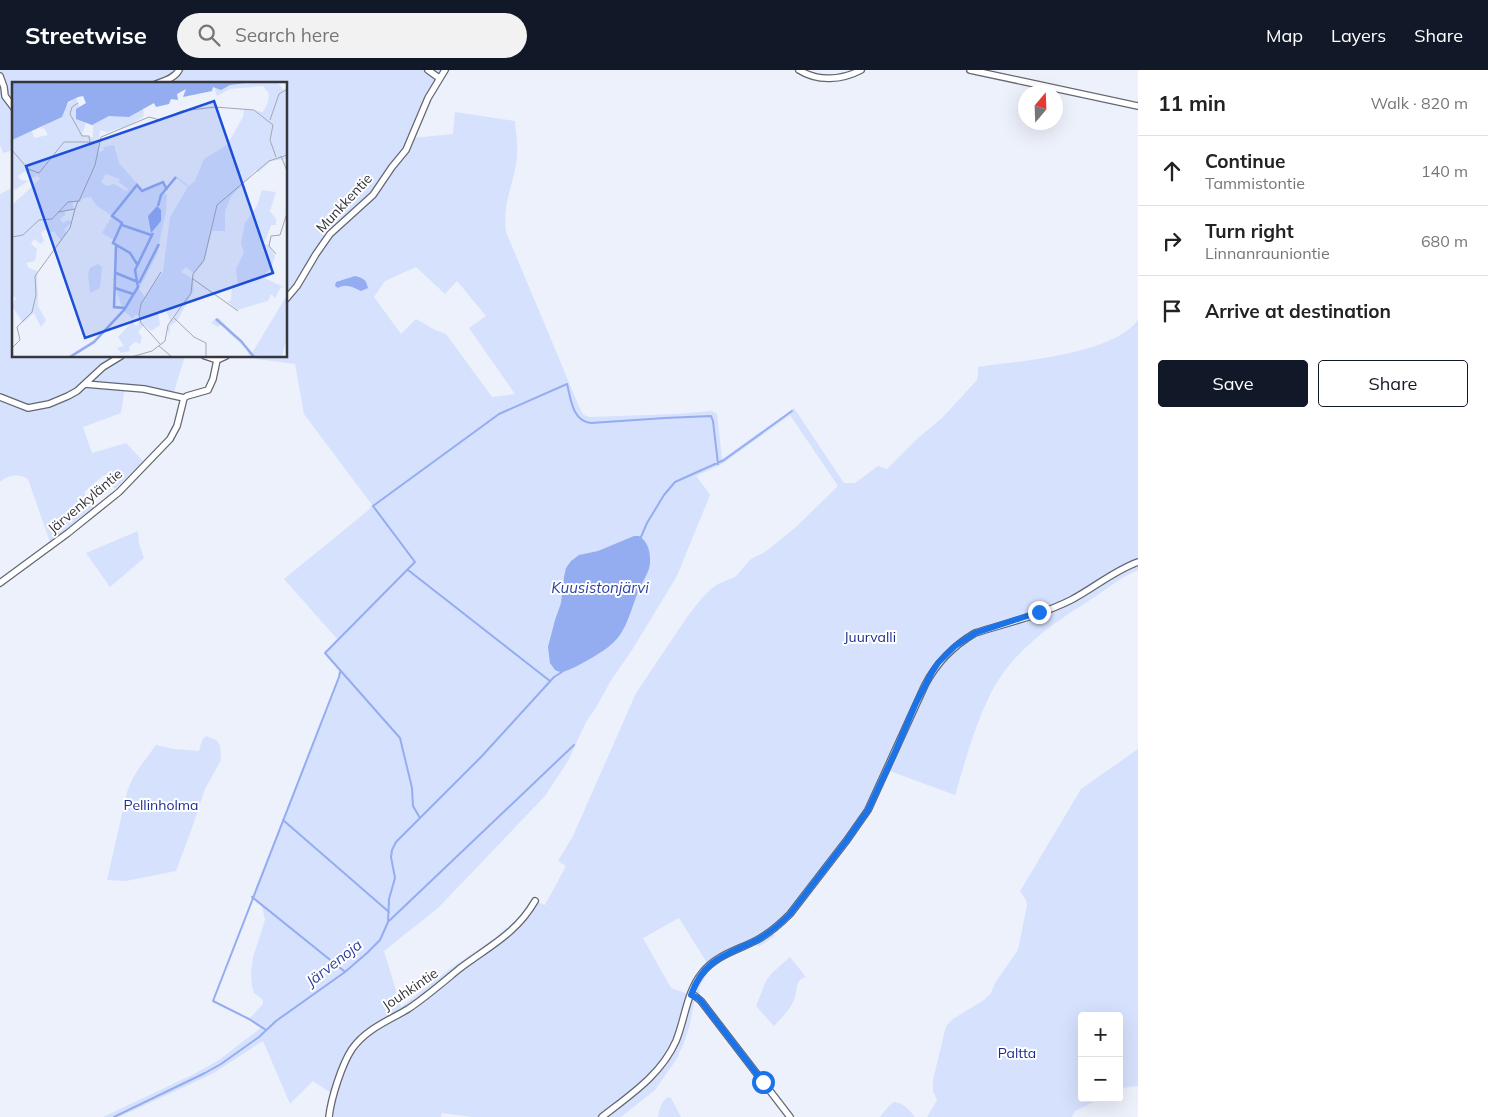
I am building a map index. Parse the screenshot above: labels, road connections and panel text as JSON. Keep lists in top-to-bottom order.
{
  "streets": {
    "street": ["Munkkentie", "Järvenkyläntie", "Jouhkintie"]
  },
  "water": ["Kuusistonjärvi", "Järvenoja"],
  "parks": ["Juurvalli", "Pellinholma", "Paltta"],
  "north": "top",
  "page": {
    "header": "Streetwise",
    "search": "Search here",
    "nav": ["Map", "Layers", "Share"],
    "heading": ["11 min", "Walk · 820 m"],
    "list": [
      ["Continue", "Tammistontie", "140 m"],
      ["Turn right", "Linnanrauniontie", "680 m"],
      "Arrive at destination"
    ],
    "buttons": ["Save", "Share"],
    "map_buttons": ["+", "−"]
  }
}
